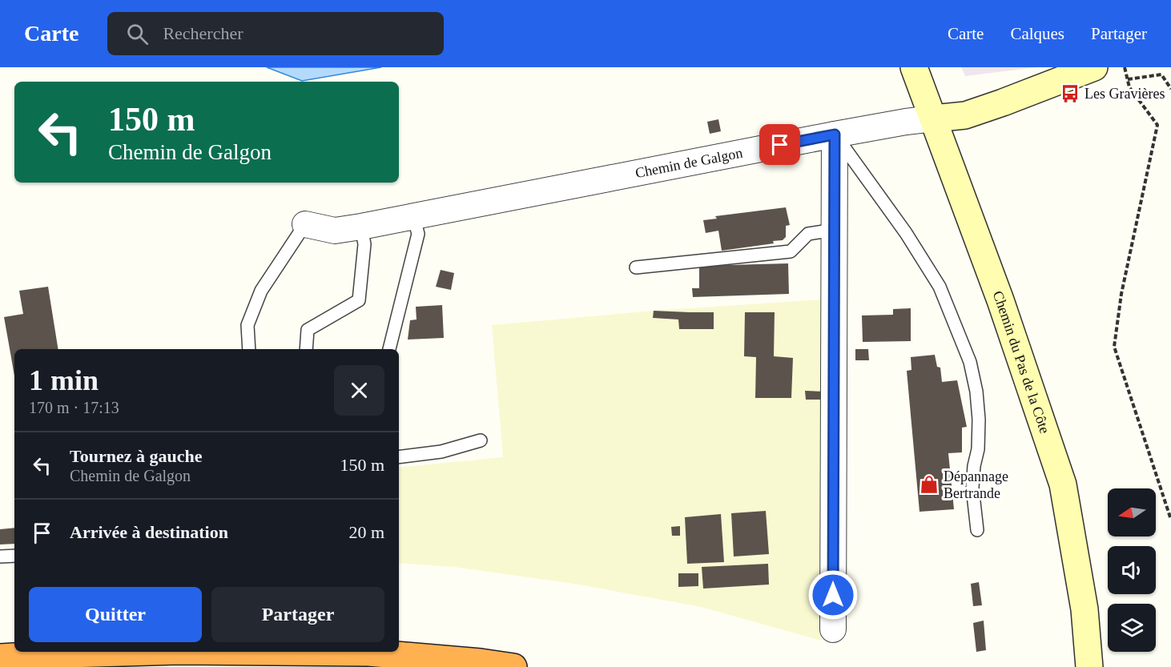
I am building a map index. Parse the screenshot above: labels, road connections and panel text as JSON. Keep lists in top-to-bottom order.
{
  "streets": {
    "street": ["Chemin de Galgon", "Chemin du Pas de la Côte"]
  },
  "crossings": [
    ["Chemin de Galgon", "Chemin du Pas de la Côte"]
  ],
  "places": {
    "bus stop": ["Les Gravières"],
    "shop": ["Dépannage Bertrande"]
  },
  "north": "left",
  "page": {
    "header": "Carte",
    "search": "Rechercher",
    "nav": ["Carte", "Calques", "Partager"],
    "turn": ["150 m", "Chemin de Galgon"],
    "heading": ["1 min", "170 m · 17:13"],
    "list": [
      {
        "name": "Tournez à gauche",
        "note": "Chemin de Galgon",
        "value": "150 m"
      },
      {
        "name": "Arrivée à destination",
        "value": "20 m"
      }
    ],
    "buttons": ["Quitter", "Partager"]
  }
}
